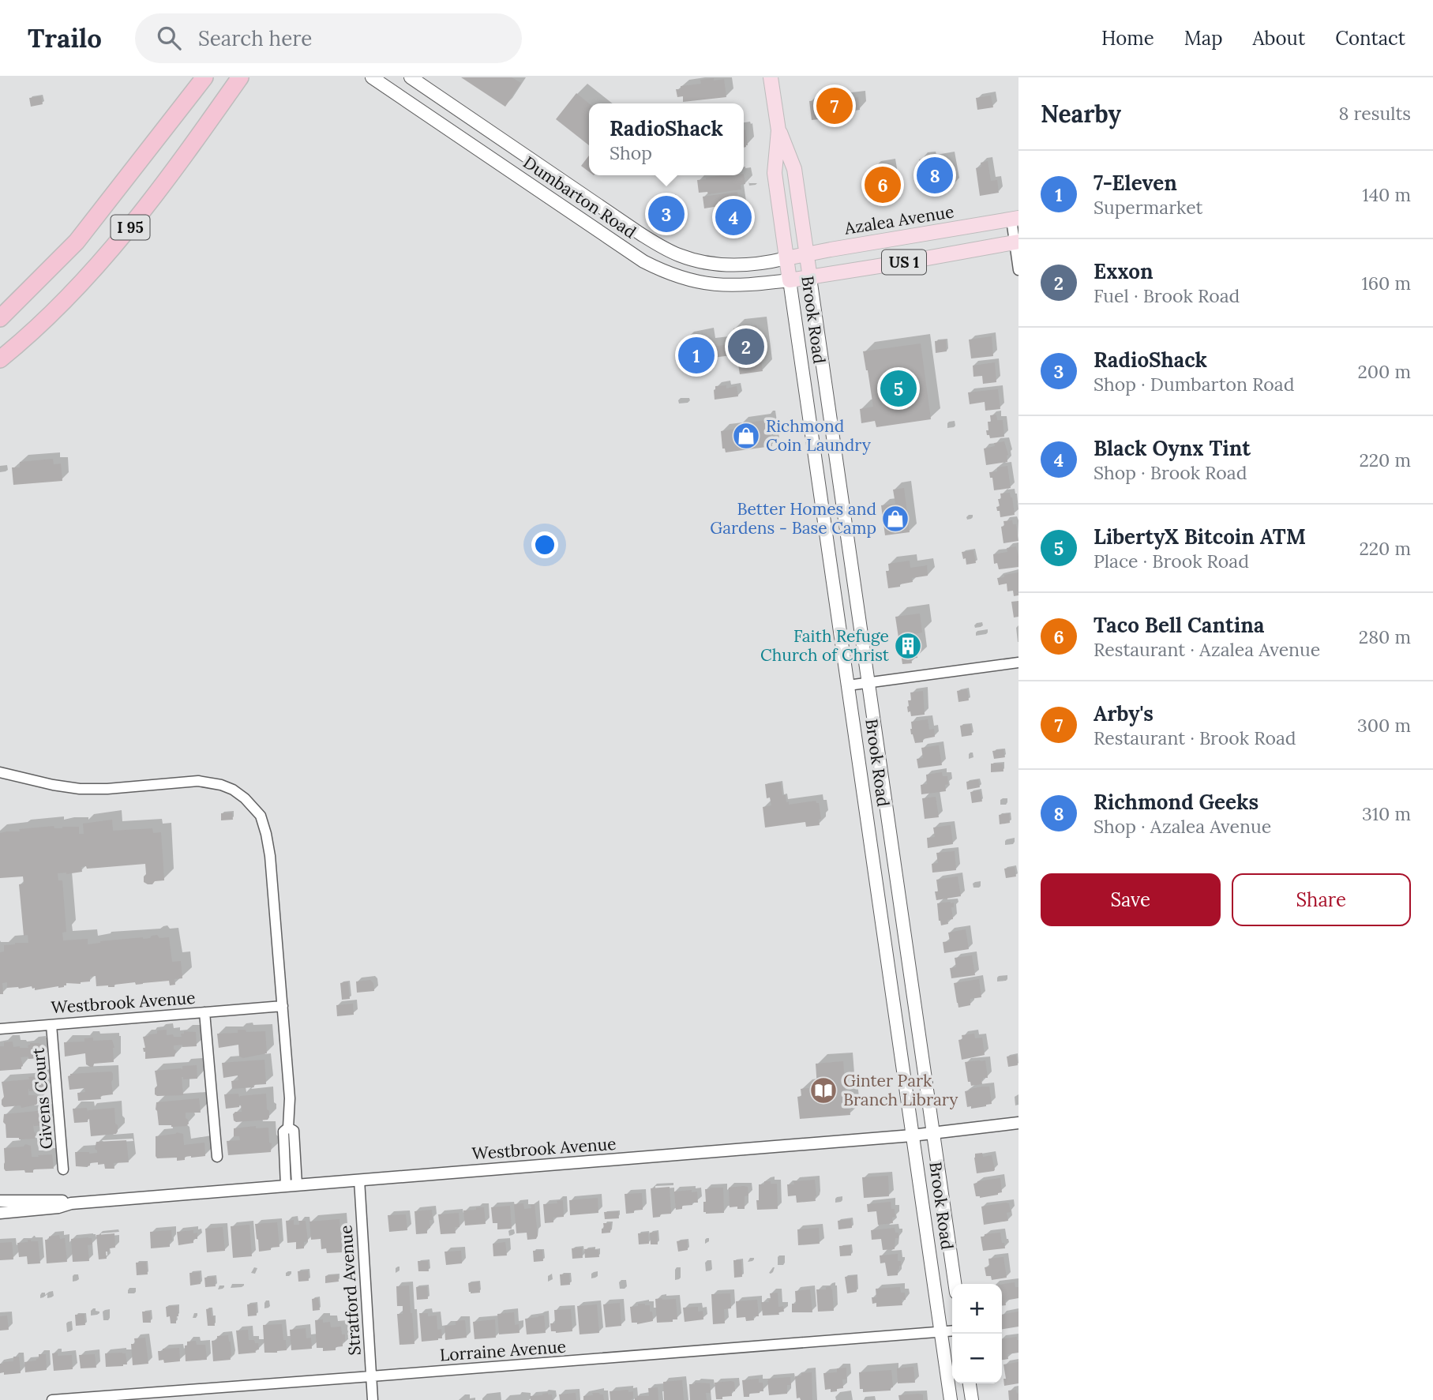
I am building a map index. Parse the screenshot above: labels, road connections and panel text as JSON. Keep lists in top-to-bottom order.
{
  "streets": {
    "highway": ["I 95"],
    "main road": [
      "Dumbarton Road",
      "Azalea Avenue",
      "US 1",
      "Brook Road"
    ],
    "street": [
      "Westbrook Avenue",
      "Givens Court",
      "Stratford Avenue",
      "Lorraine Avenue"
    ]
  },
  "crossings": [
    ["Dumbarton Road", "Azalea Avenue"],
    ["Dumbarton Road", "US 1"],
    ["Dumbarton Road", "Brook Road"],
    ["Azalea Avenue", "Brook Road"],
    ["US 1", "Brook Road"],
    ["Brook Road", "Westbrook Avenue"],
    ["Brook Road", "Lorraine Avenue"],
    ["Westbrook Avenue", "Givens Court"],
    ["Westbrook Avenue", "Stratford Avenue"],
    ["Stratford Avenue", "Lorraine Avenue"]
  ],
  "places": {
    "shop": ["Richmond Coin Laundry", "Better Homes and Gardens - Base Camp"],
    "building": ["Faith Refuge Church of Christ"],
    "library": ["Ginter Park Branch Library"]
  },
  "page": {
    "header": "Trailo",
    "search": "Search here",
    "nav": [
      "Home",
      "Map",
      "About",
      "Contact"
    ],
    "heading": ["Nearby", "8 results"],
    "pins": [
      "7",
      "8",
      "6",
      "3",
      "4",
      "2",
      "1",
      "5"
    ],
    "popup": ["RadioShack", "Shop"],
    "list": [
      {
        "mark": "1",
        "name": "7-Eleven",
        "note": "Supermarket",
        "value": "140 m"
      },
      {
        "mark": "2",
        "name": "Exxon",
        "note": "Fuel · Brook Road",
        "value": "160 m"
      },
      {
        "mark": "3",
        "name": "RadioShack",
        "note": "Shop · Dumbarton Road",
        "value": "200 m"
      },
      {
        "mark": "4",
        "name": "Black Oynx Tint",
        "note": "Shop · Brook Road",
        "value": "220 m"
      },
      {
        "mark": "5",
        "name": "LibertyX Bitcoin ATM",
        "note": "Place · Brook Road",
        "value": "220 m"
      },
      {
        "mark": "6",
        "name": "Taco Bell Cantina",
        "note": "Restaurant · Azalea Avenue",
        "value": "280 m"
      },
      {
        "mark": "7",
        "name": "Arby's",
        "note": "Restaurant · Brook Road",
        "value": "300 m"
      },
      {
        "mark": "8",
        "name": "Richmond Geeks",
        "note": "Shop · Azalea Avenue",
        "value": "310 m"
      }
    ],
    "buttons": ["Save", "Share"],
    "map_buttons": ["+", "−"]
  }
}
